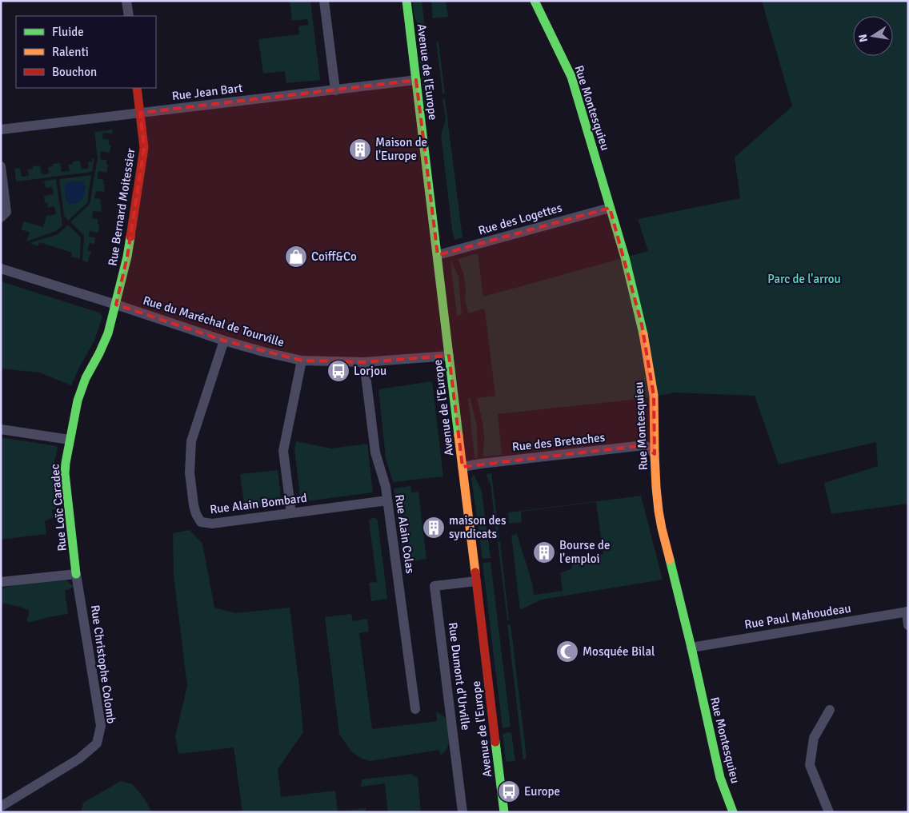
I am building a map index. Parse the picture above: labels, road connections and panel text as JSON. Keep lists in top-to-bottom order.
{
  "streets": {
    "street": [
      "Avenue de l'Europe",
      "Rue Jean Bart",
      "Rue Montesquieu",
      "Rue Bernard Moitessier",
      "Rue des Logettes",
      "Rue du Maréchal de Tourville",
      "Rue des Bretaches",
      "Rue Alain Bombard",
      "Rue Loïc Caradec",
      "Rue Alain Colas",
      "Rue Paul Mahoudeau",
      "Rue Christophe Colomb",
      "Rue Dumont d'Urville"
    ]
  },
  "crossings": [
    ["Avenue de l'Europe", "Rue Jean Bart"],
    ["Avenue de l'Europe", "Rue des Logettes"],
    ["Avenue de l'Europe", "Rue du Maréchal de Tourville"],
    ["Avenue de l'Europe", "Rue des Bretaches"],
    ["Avenue de l'Europe", "Rue Dumont d'Urville"],
    ["Rue Jean Bart", "Rue Bernard Moitessier"],
    ["Rue Montesquieu", "Rue des Logettes"],
    ["Rue Montesquieu", "Rue des Bretaches"],
    ["Rue Montesquieu", "Rue Paul Mahoudeau"],
    ["Rue Bernard Moitessier", "Rue du Maréchal de Tourville"],
    ["Rue Bernard Moitessier", "Rue Loïc Caradec"],
    ["Rue du Maréchal de Tourville", "Rue Alain Bombard"],
    ["Rue du Maréchal de Tourville", "Rue Loïc Caradec"],
    ["Rue du Maréchal de Tourville", "Rue Alain Colas"],
    ["Rue Alain Bombard", "Rue Alain Colas"],
    ["Rue Loïc Caradec", "Rue Christophe Colomb"]
  ],
  "parks": ["Parc de l'arrou"],
  "places": {
    "building": ["Maison de l'Europe", "maison des syndicats", "Bourse de l'emploi"],
    "shop": ["Coiff&Co"],
    "bus stop": ["Lorjou", "Europe"],
    "mosque": ["Mosquée Bilal"]
  },
  "legend": ["Fluide", "Ralenti", "Bouchon"],
  "north": "left"
}
